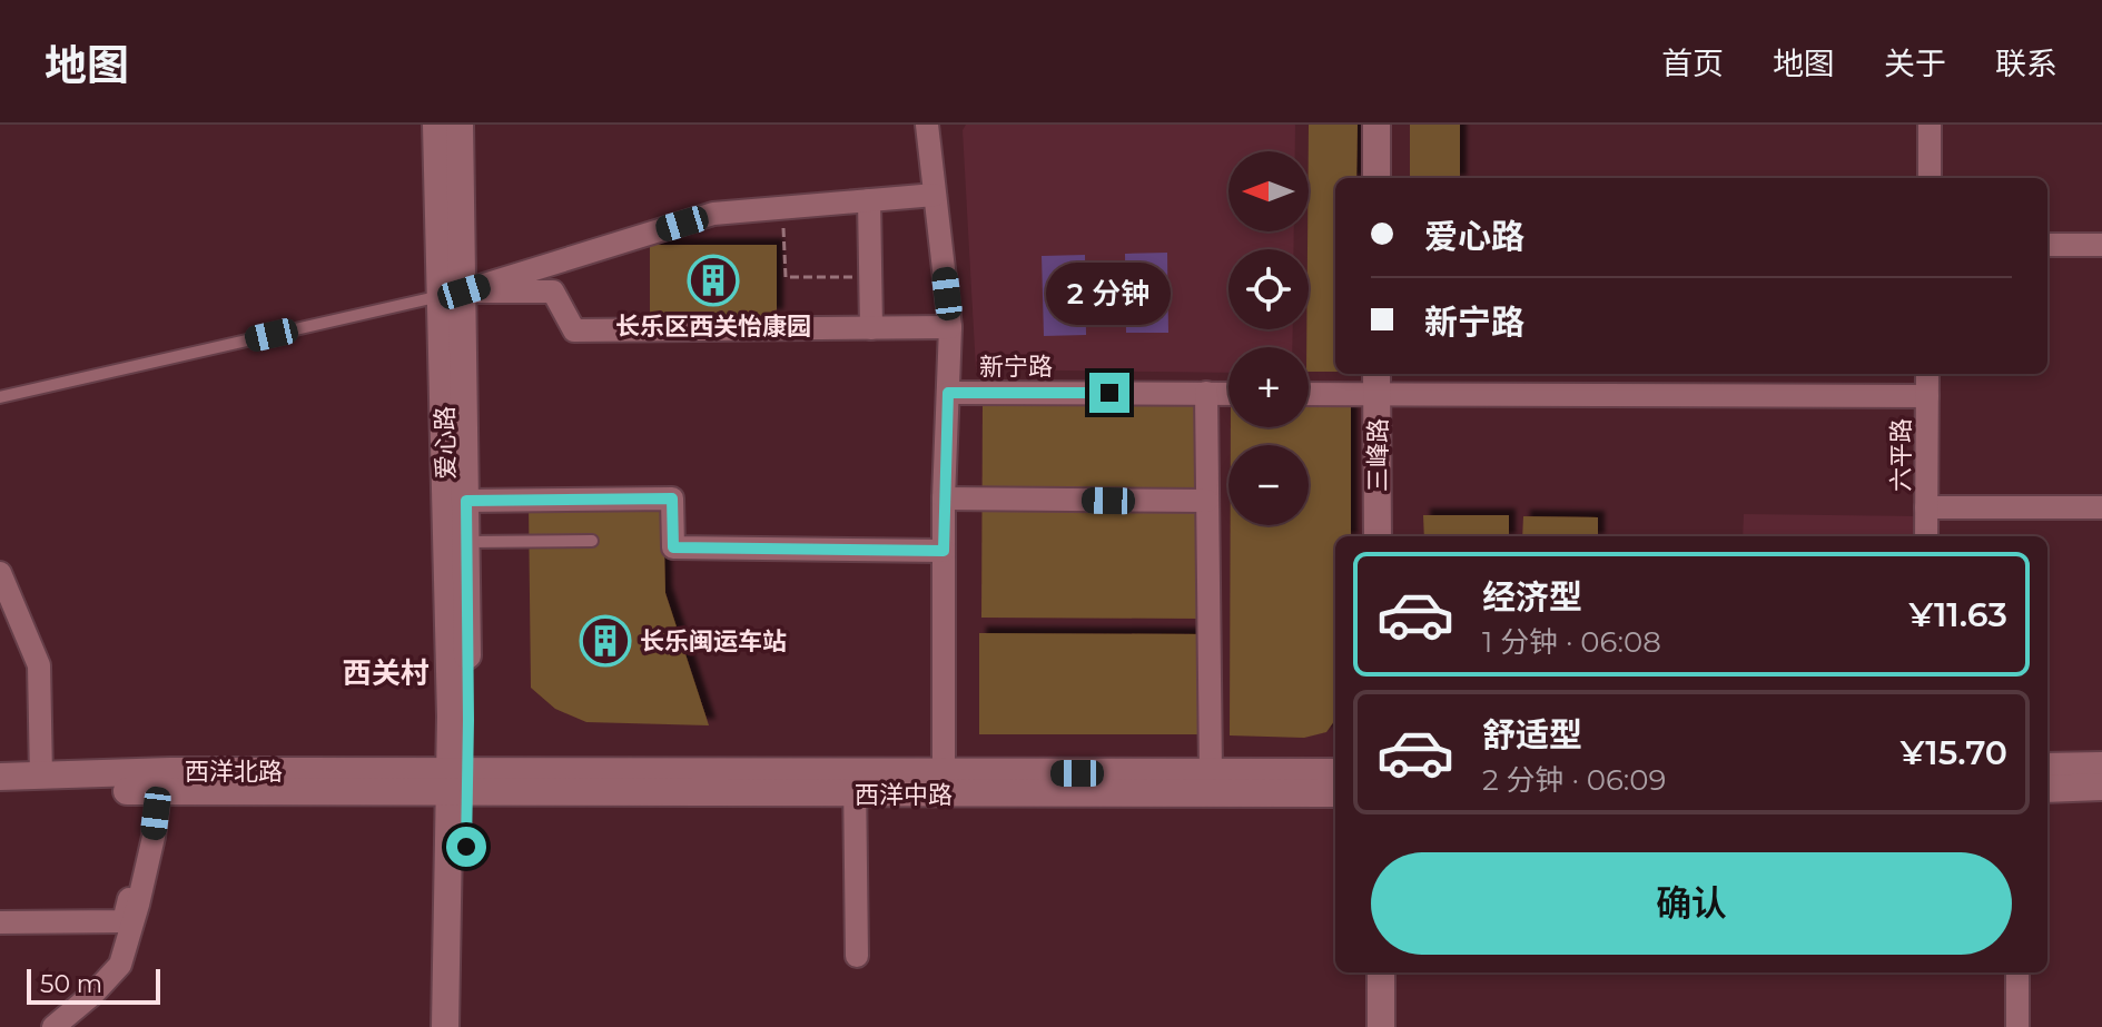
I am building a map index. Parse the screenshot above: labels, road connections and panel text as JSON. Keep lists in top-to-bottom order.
{
  "streets": {
    "main road": [
      "爱心路",
      "三峰路",
      "西洋北路",
      "西洋中路"
    ],
    "street": ["新宁路", "六平路"]
  },
  "crossings": [
    ["爱心路", "西洋北路"],
    ["爱心路", "西洋中路"],
    ["西洋北路", "西洋中路"]
  ],
  "districts": ["西关村"],
  "places": {
    "building": ["长乐区西关怡康园", "长乐闽运车站"]
  },
  "scale_bar": "50 m",
  "north": "left",
  "page": {
    "header": "地图",
    "nav": [
      "首页",
      "地图",
      "关于",
      "联系"
    ],
    "map_buttons": ["+", "−"],
    "banner": ["爱心路", "新宁路"],
    "bubble": "2 分钟",
    "list": [
      {
        "name": "经济型",
        "note": "1 分钟 · 06:08",
        "value": "¥11.63"
      },
      {
        "name": "舒适型",
        "note": "2 分钟 · 06:09",
        "value": "¥15.70"
      }
    ],
    "buttons": "确认",
    "scale": "50 m"
  }
}
